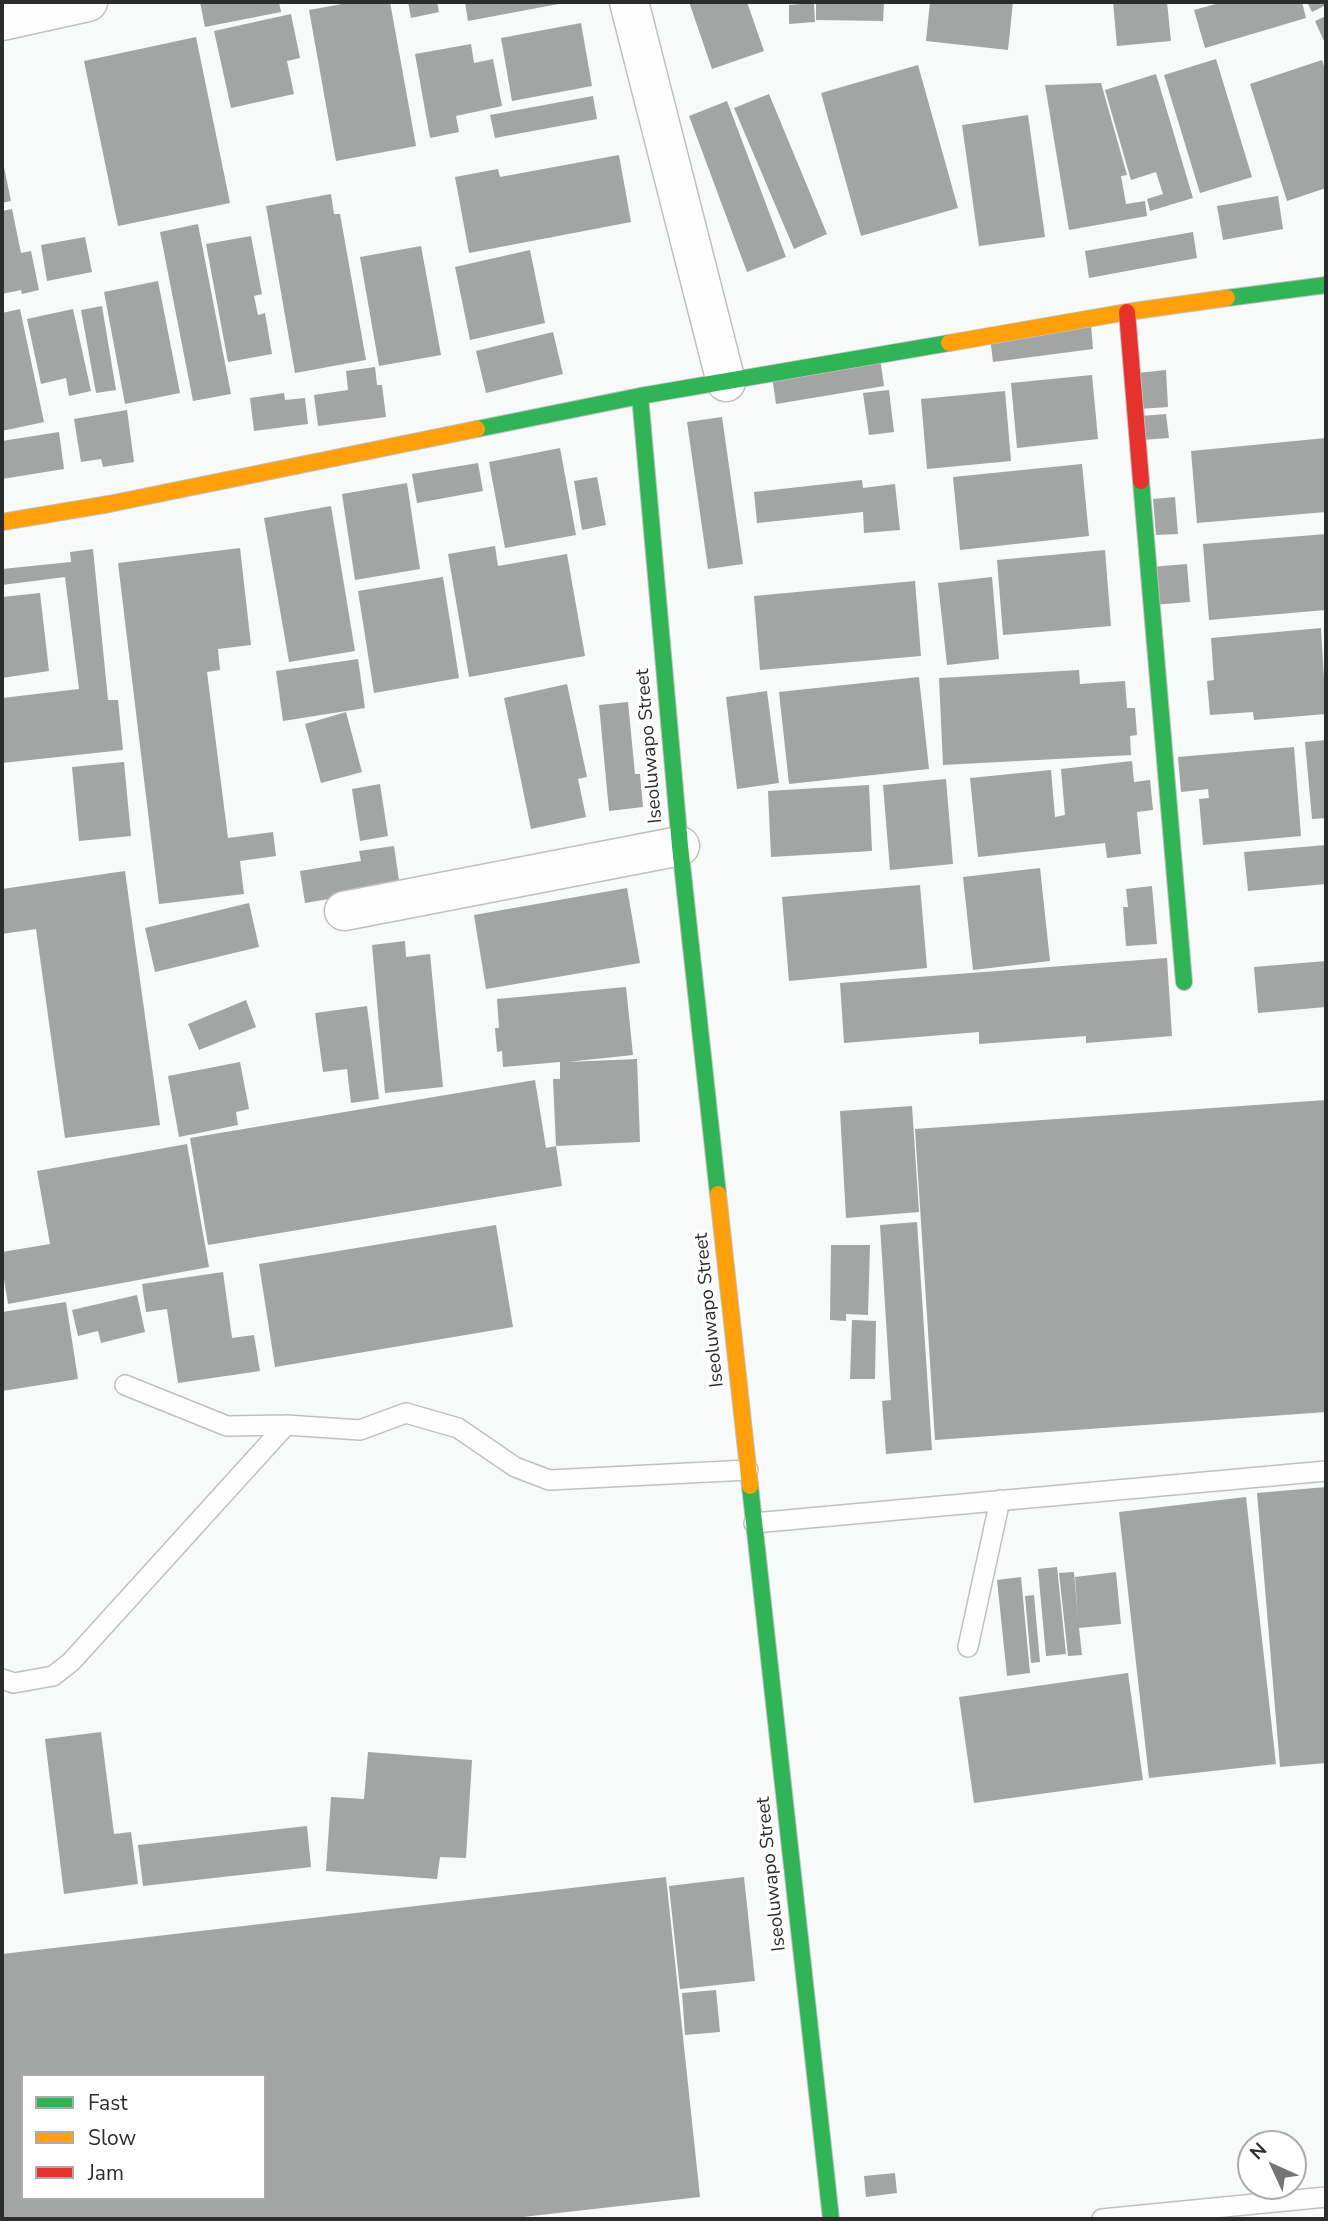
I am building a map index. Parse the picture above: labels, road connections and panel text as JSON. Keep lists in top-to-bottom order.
{
  "streets": {
    "street": ["Iseoluwapo Street"]
  },
  "legend": ["Fast", "Slow", "Jam"],
  "north": "top left"
}
